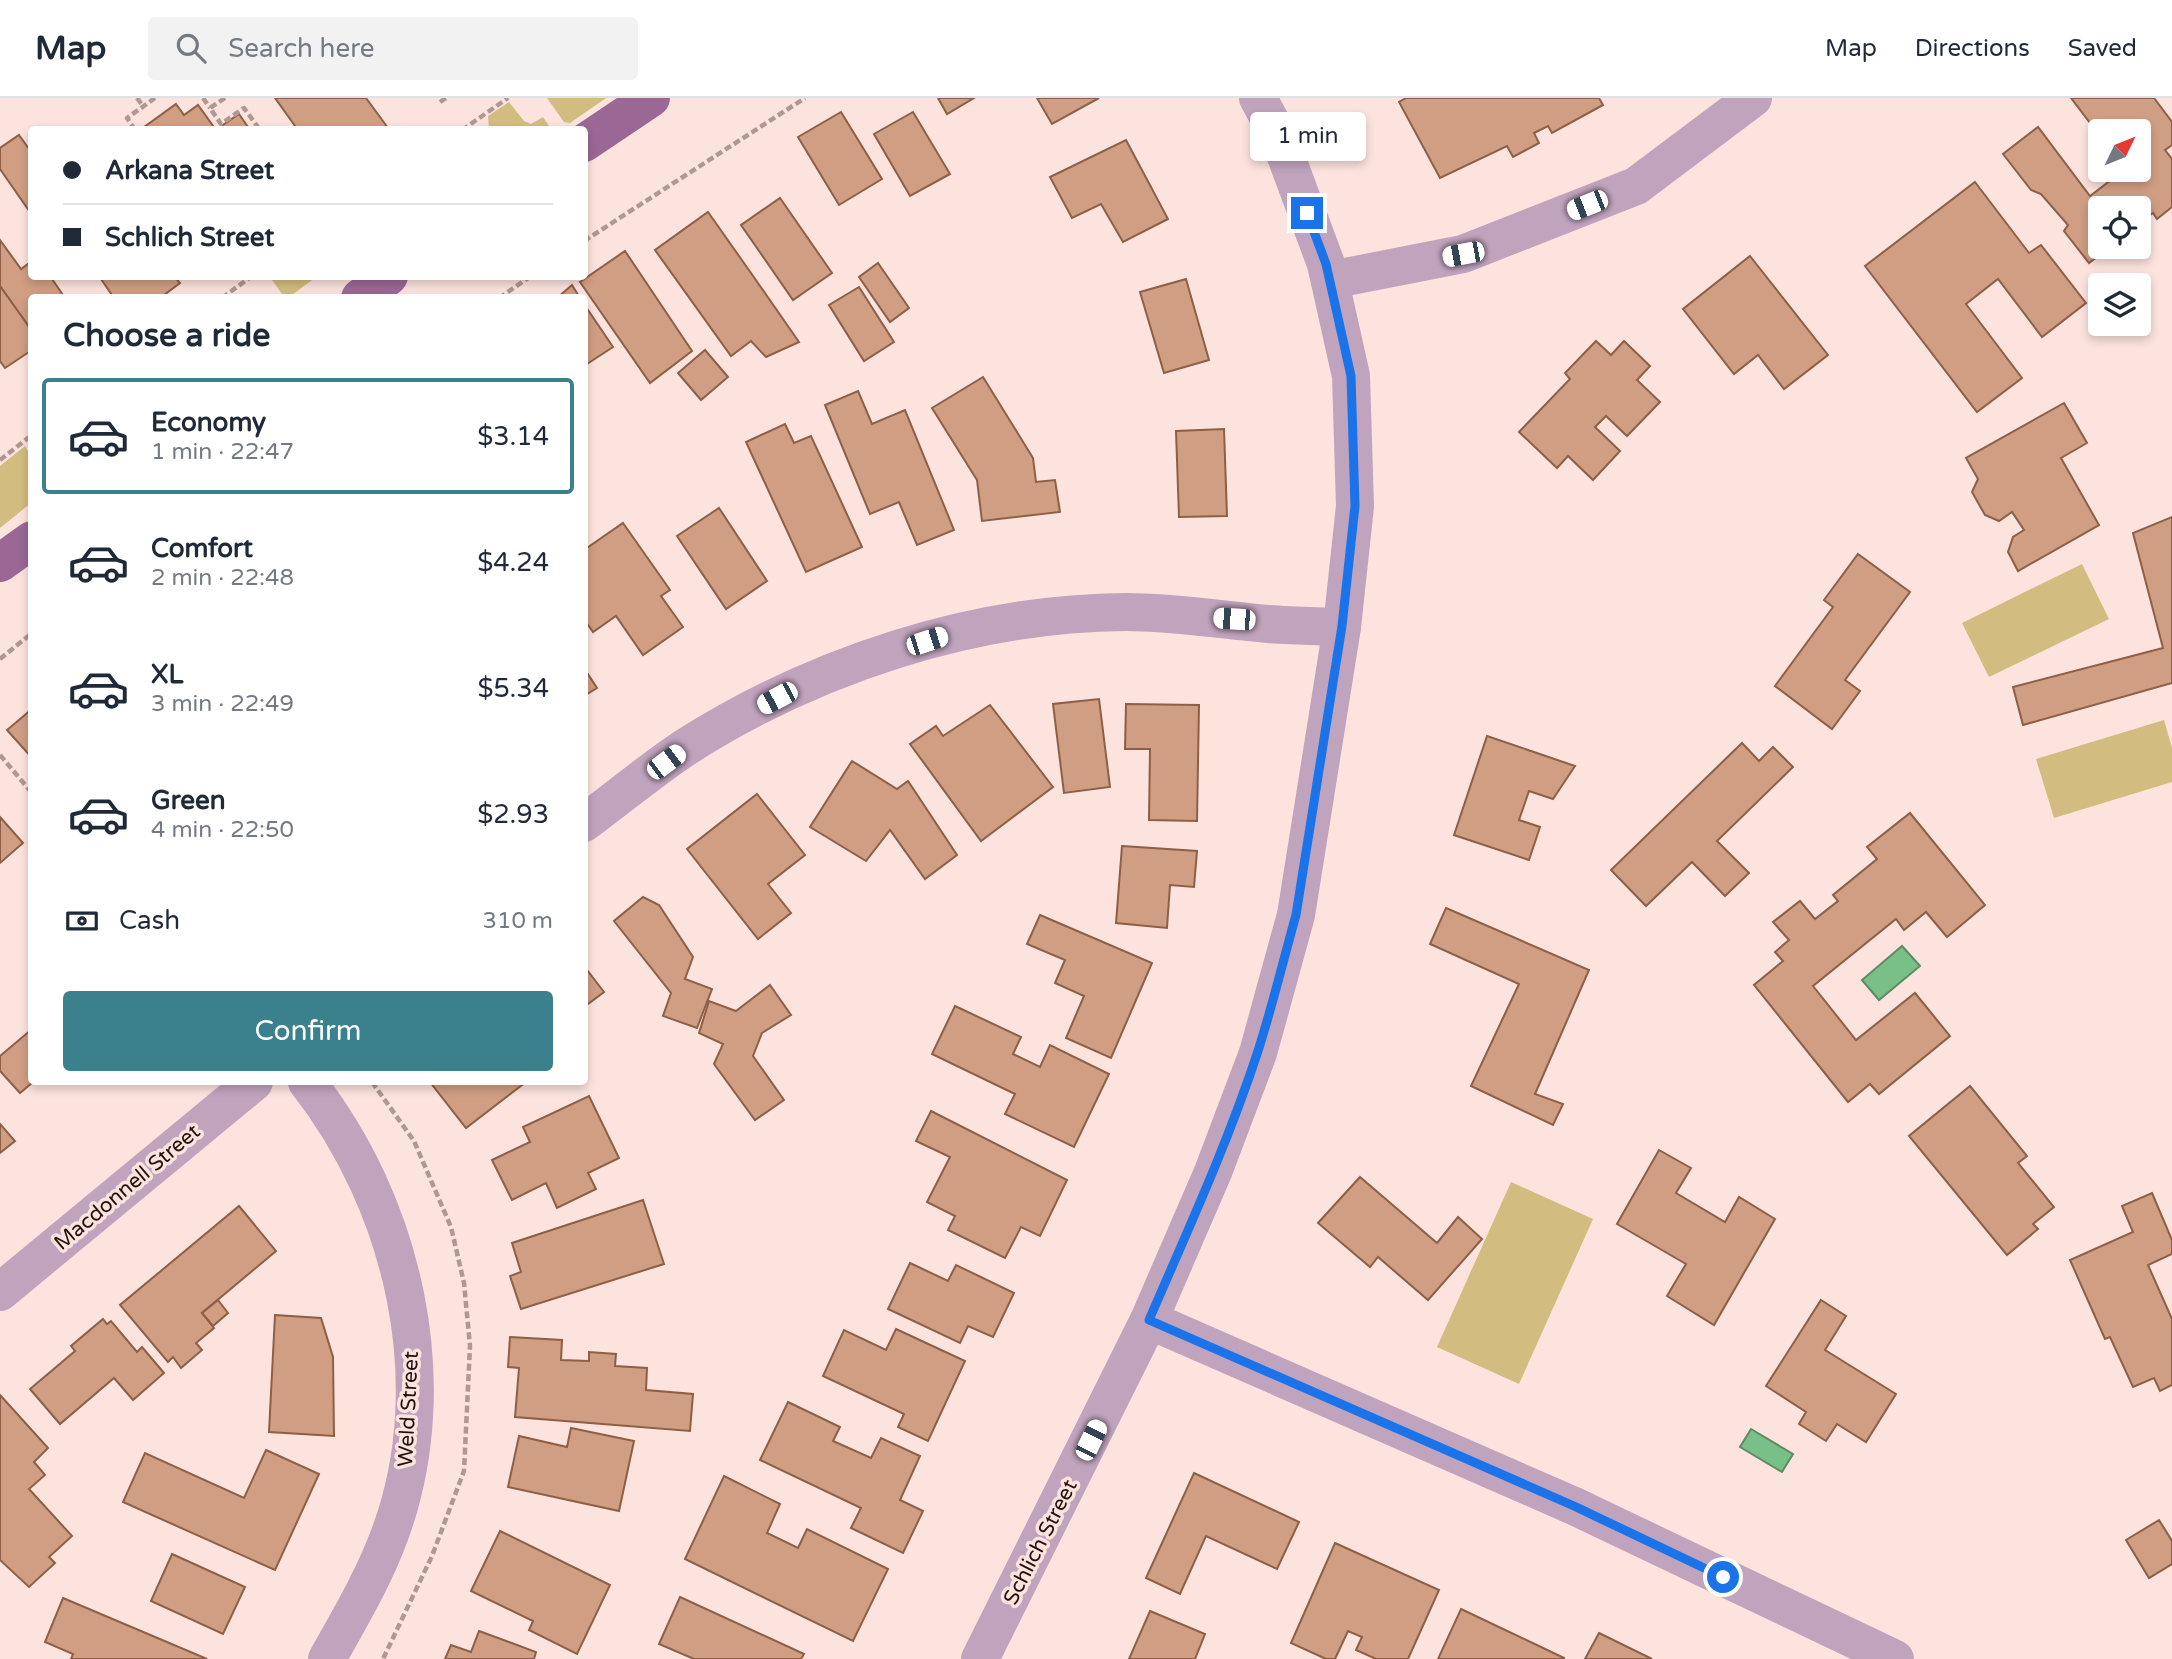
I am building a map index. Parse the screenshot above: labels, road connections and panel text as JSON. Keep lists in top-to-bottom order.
{
  "streets": {
    "street": ["Macdonnell Street", "Weld Street", "Schlich Street"]
  },
  "north": "top right",
  "page": {
    "header": "Map",
    "search": "Search here",
    "nav": ["Map", "Directions", "Saved"],
    "bubble": "1 min",
    "banner": ["Arkana Street", "Schlich Street"],
    "heading": "Choose a ride",
    "list": [
      {
        "name": "Economy",
        "note": "1 min · 22:47",
        "value": "$3.14"
      },
      {
        "name": "Comfort",
        "note": "2 min · 22:48",
        "value": "$4.24"
      },
      {
        "name": "XL",
        "note": "3 min · 22:49",
        "value": "$5.34"
      },
      {
        "name": "Green",
        "note": "4 min · 22:50",
        "value": "$2.93"
      }
    ],
    "pay": ["Cash", "310 m"],
    "buttons": "Confirm"
  }
}
